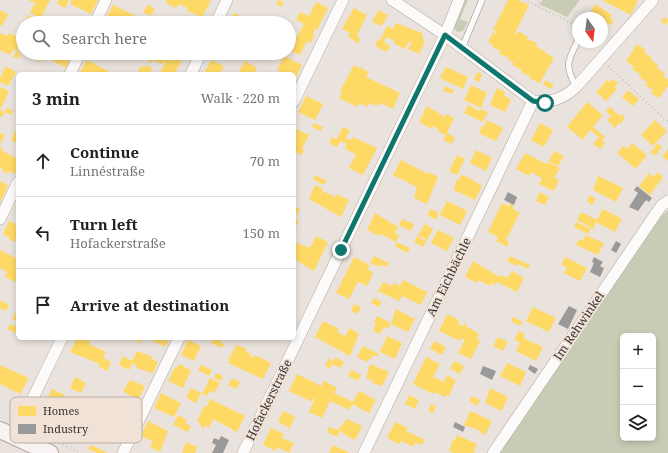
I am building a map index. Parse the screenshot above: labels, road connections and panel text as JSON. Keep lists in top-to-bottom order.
{
  "streets": {
    "street": ["Am Eichbächle", "Im Rehwinkel", "Hofackerstraße"]
  },
  "legend": ["Homes", "Industry"],
  "north": "bottom",
  "page": {
    "search": "Search here",
    "heading": ["3 min", "Walk · 220 m"],
    "list": [
      ["Continue", "Linnéstraße", "70 m"],
      ["Turn left", "Hofackerstraße", "150 m"],
      "Arrive at destination"
    ],
    "map_buttons": ["+", "−"]
  }
}
